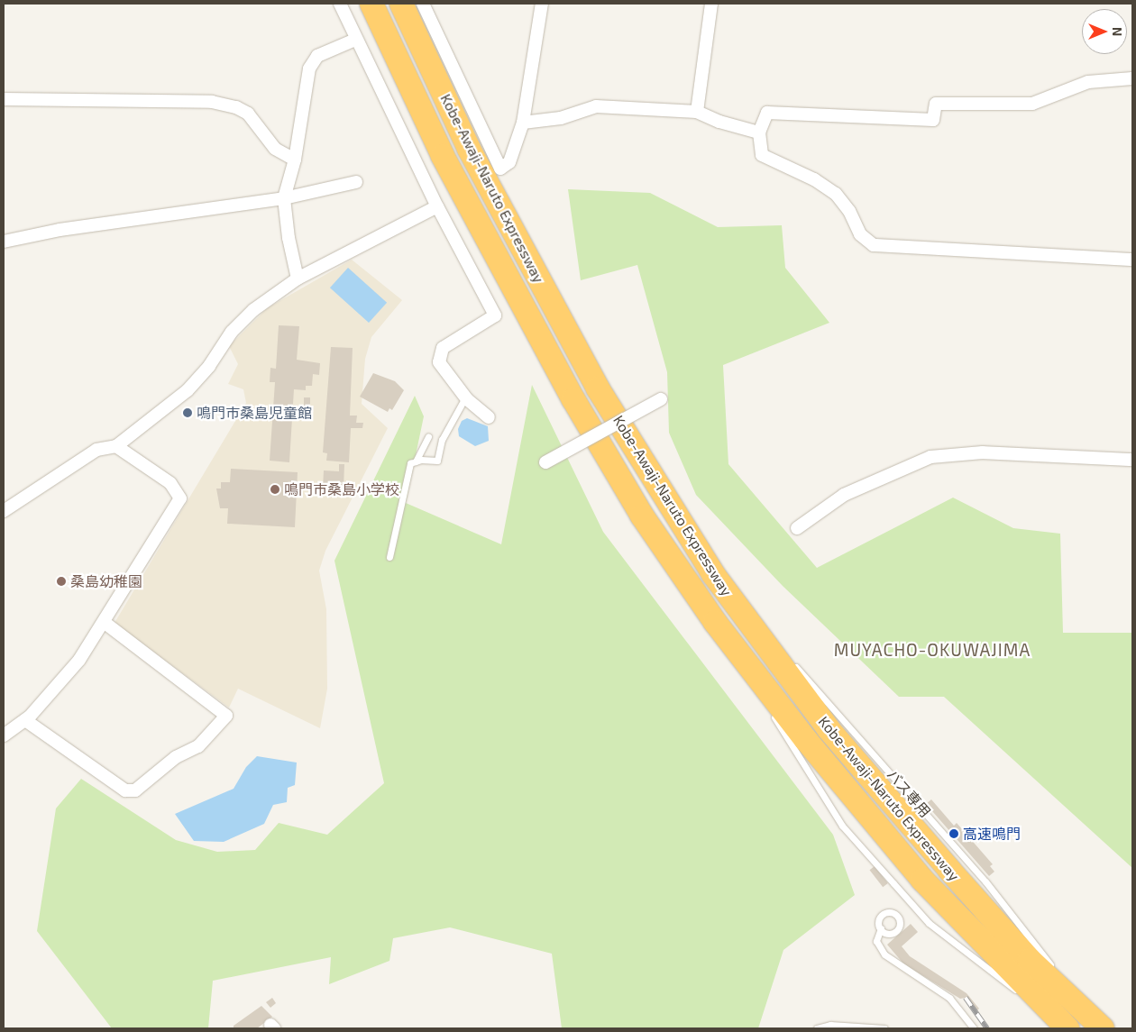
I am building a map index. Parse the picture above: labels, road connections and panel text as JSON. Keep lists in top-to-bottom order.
{
  "streets": {
    "highway": ["Kobe-Awaji-Naruto Expressway"],
    "lane": ["バス専用"]
  },
  "districts": ["MUYACHO-OKUWAJIMA"],
  "places": [
    "鳴門市桑島児童館",
    "鳴門市桑島小学校",
    "桑島幼稚園",
    "高速鳴門"
  ],
  "north": "right"
}
